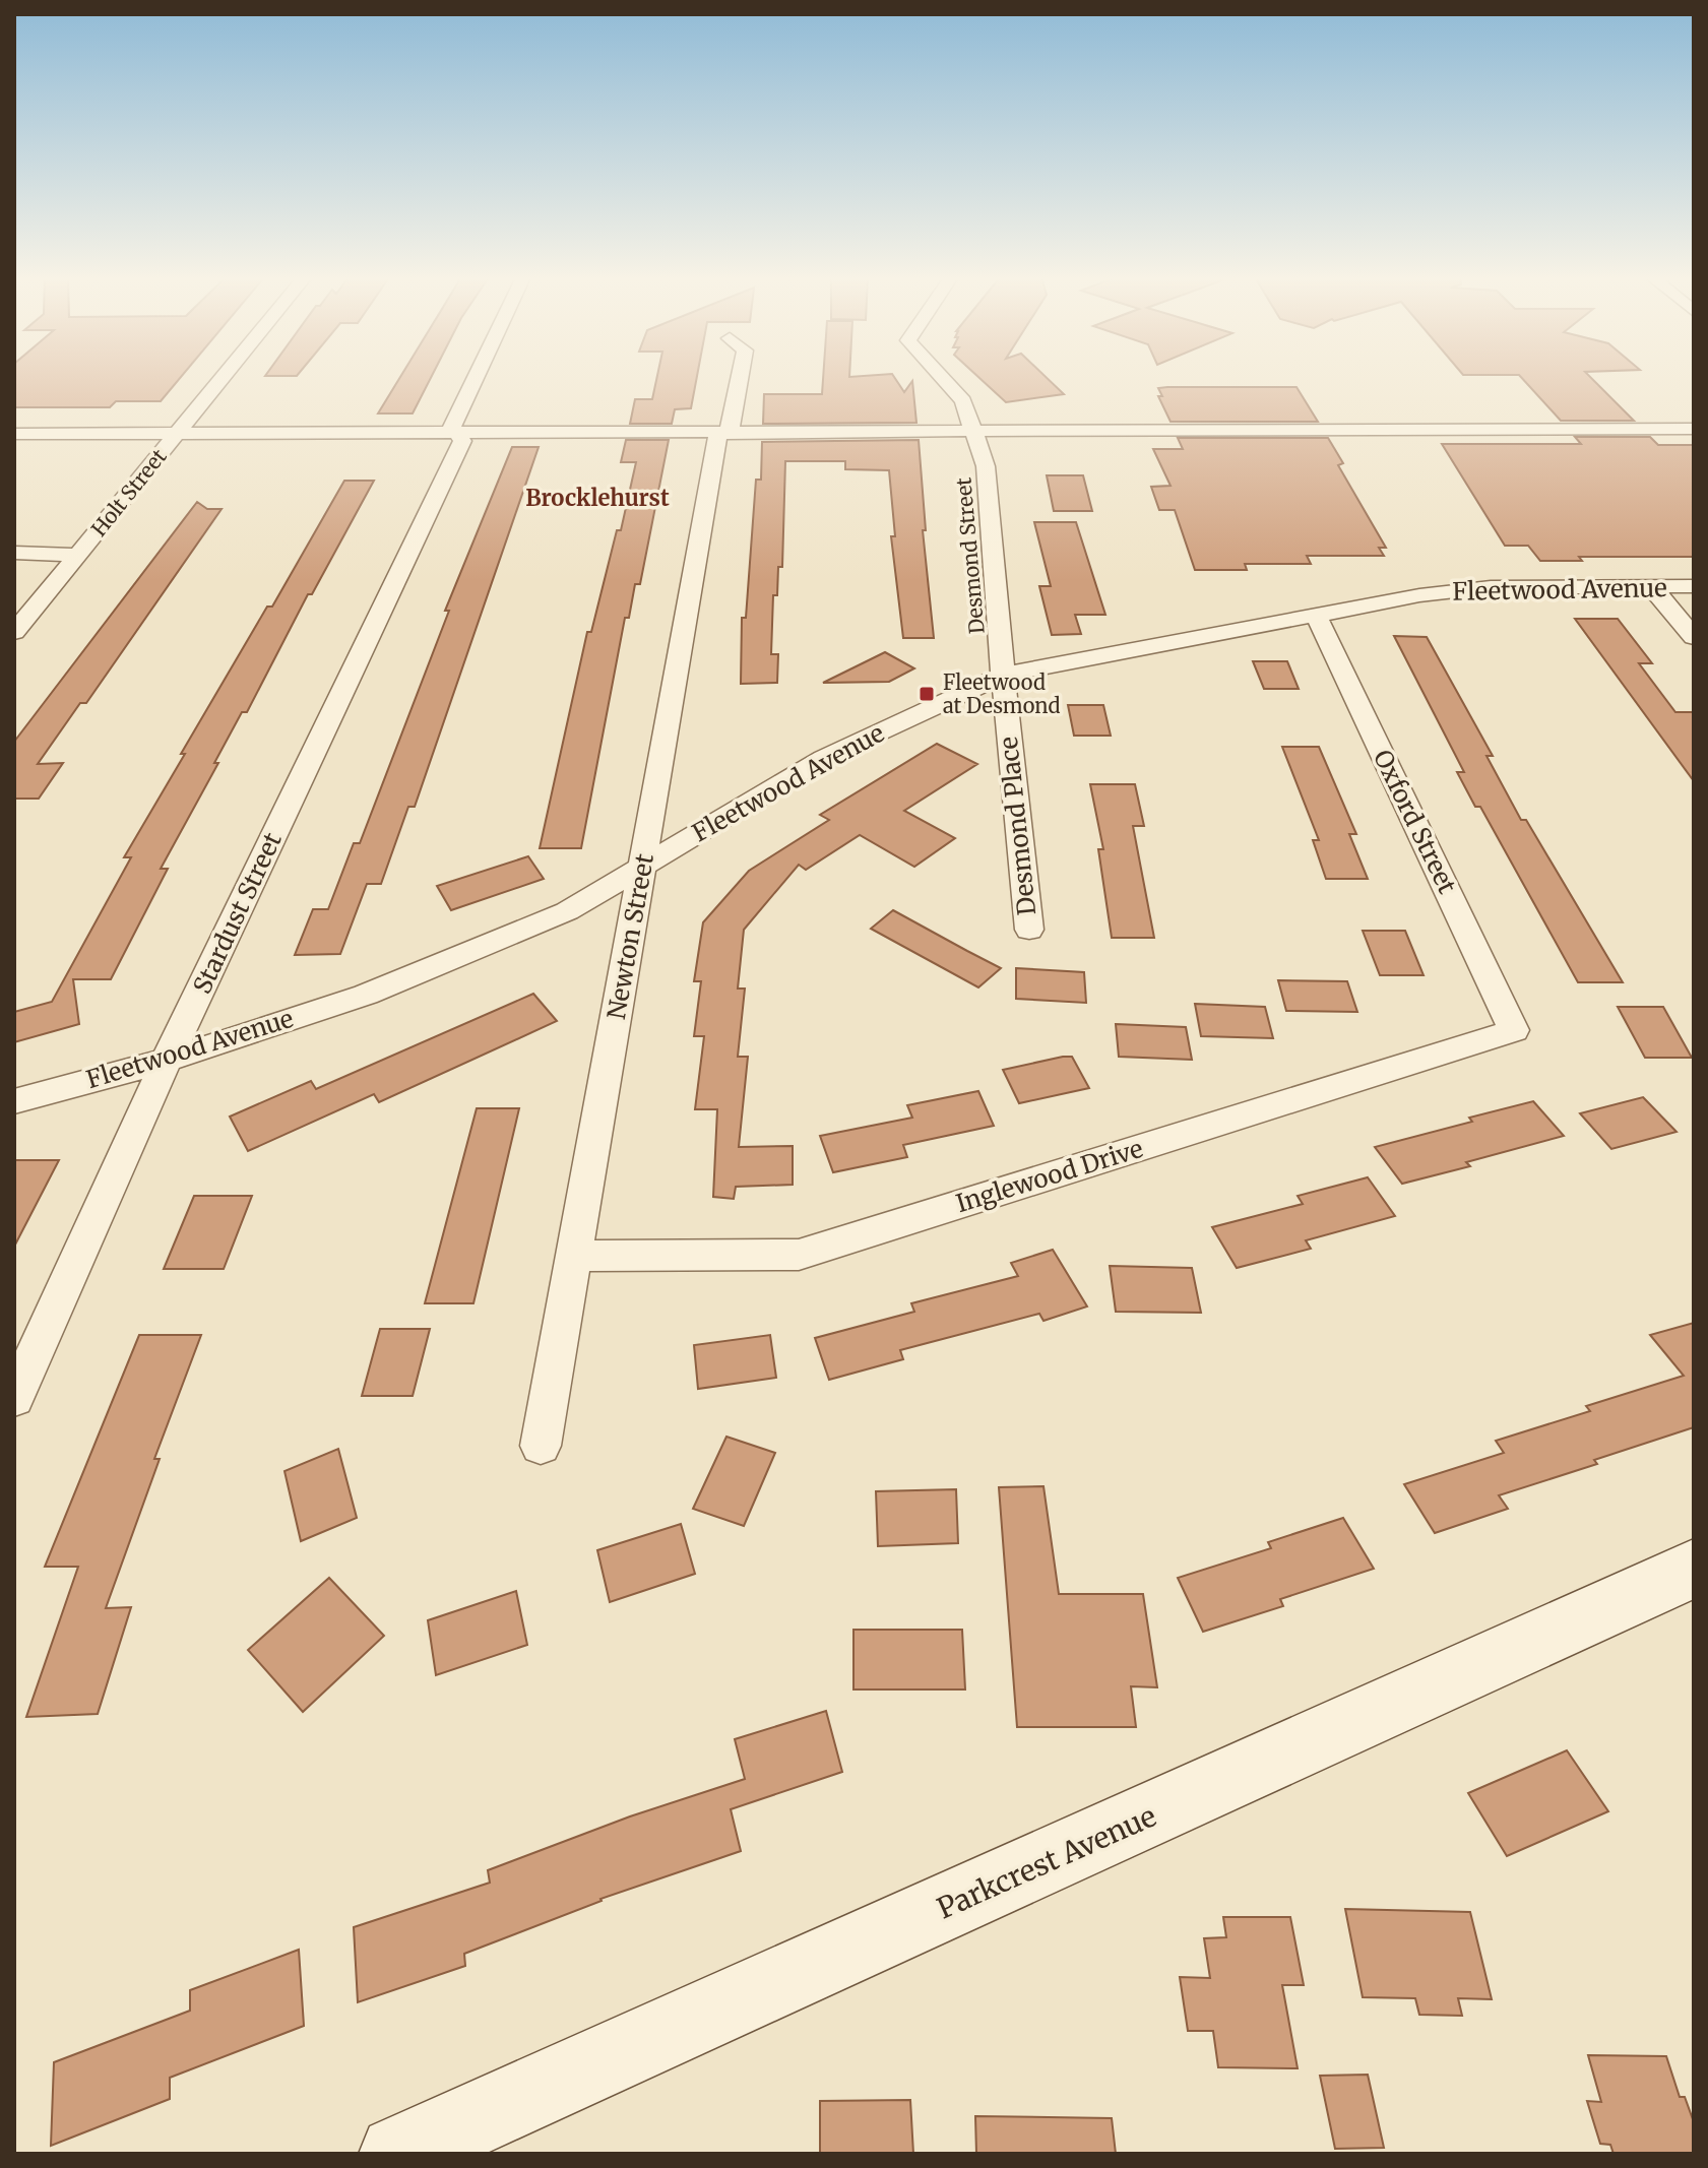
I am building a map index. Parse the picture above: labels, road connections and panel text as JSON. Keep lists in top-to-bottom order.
{
  "streets": {
    "street": [
      "Holt Street",
      "Desmond Street",
      "Fleetwood Avenue",
      "Oxford Street",
      "Desmond Place",
      "Stardust Street",
      "Newton Street",
      "Inglewood Drive",
      "Parkcrest Avenue"
    ]
  },
  "crossings": [
    ["Desmond Street", "Fleetwood Avenue"],
    ["Desmond Street", "Desmond Place"],
    ["Fleetwood Avenue", "Oxford Street"],
    ["Fleetwood Avenue", "Desmond Place"],
    ["Fleetwood Avenue", "Stardust Street"],
    ["Fleetwood Avenue", "Newton Street"],
    ["Oxford Street", "Inglewood Drive"],
    ["Newton Street", "Inglewood Drive"]
  ],
  "districts": ["Brocklehurst"],
  "places": {
    "transit": ["Fleetwood at Desmond"]
  }
}
